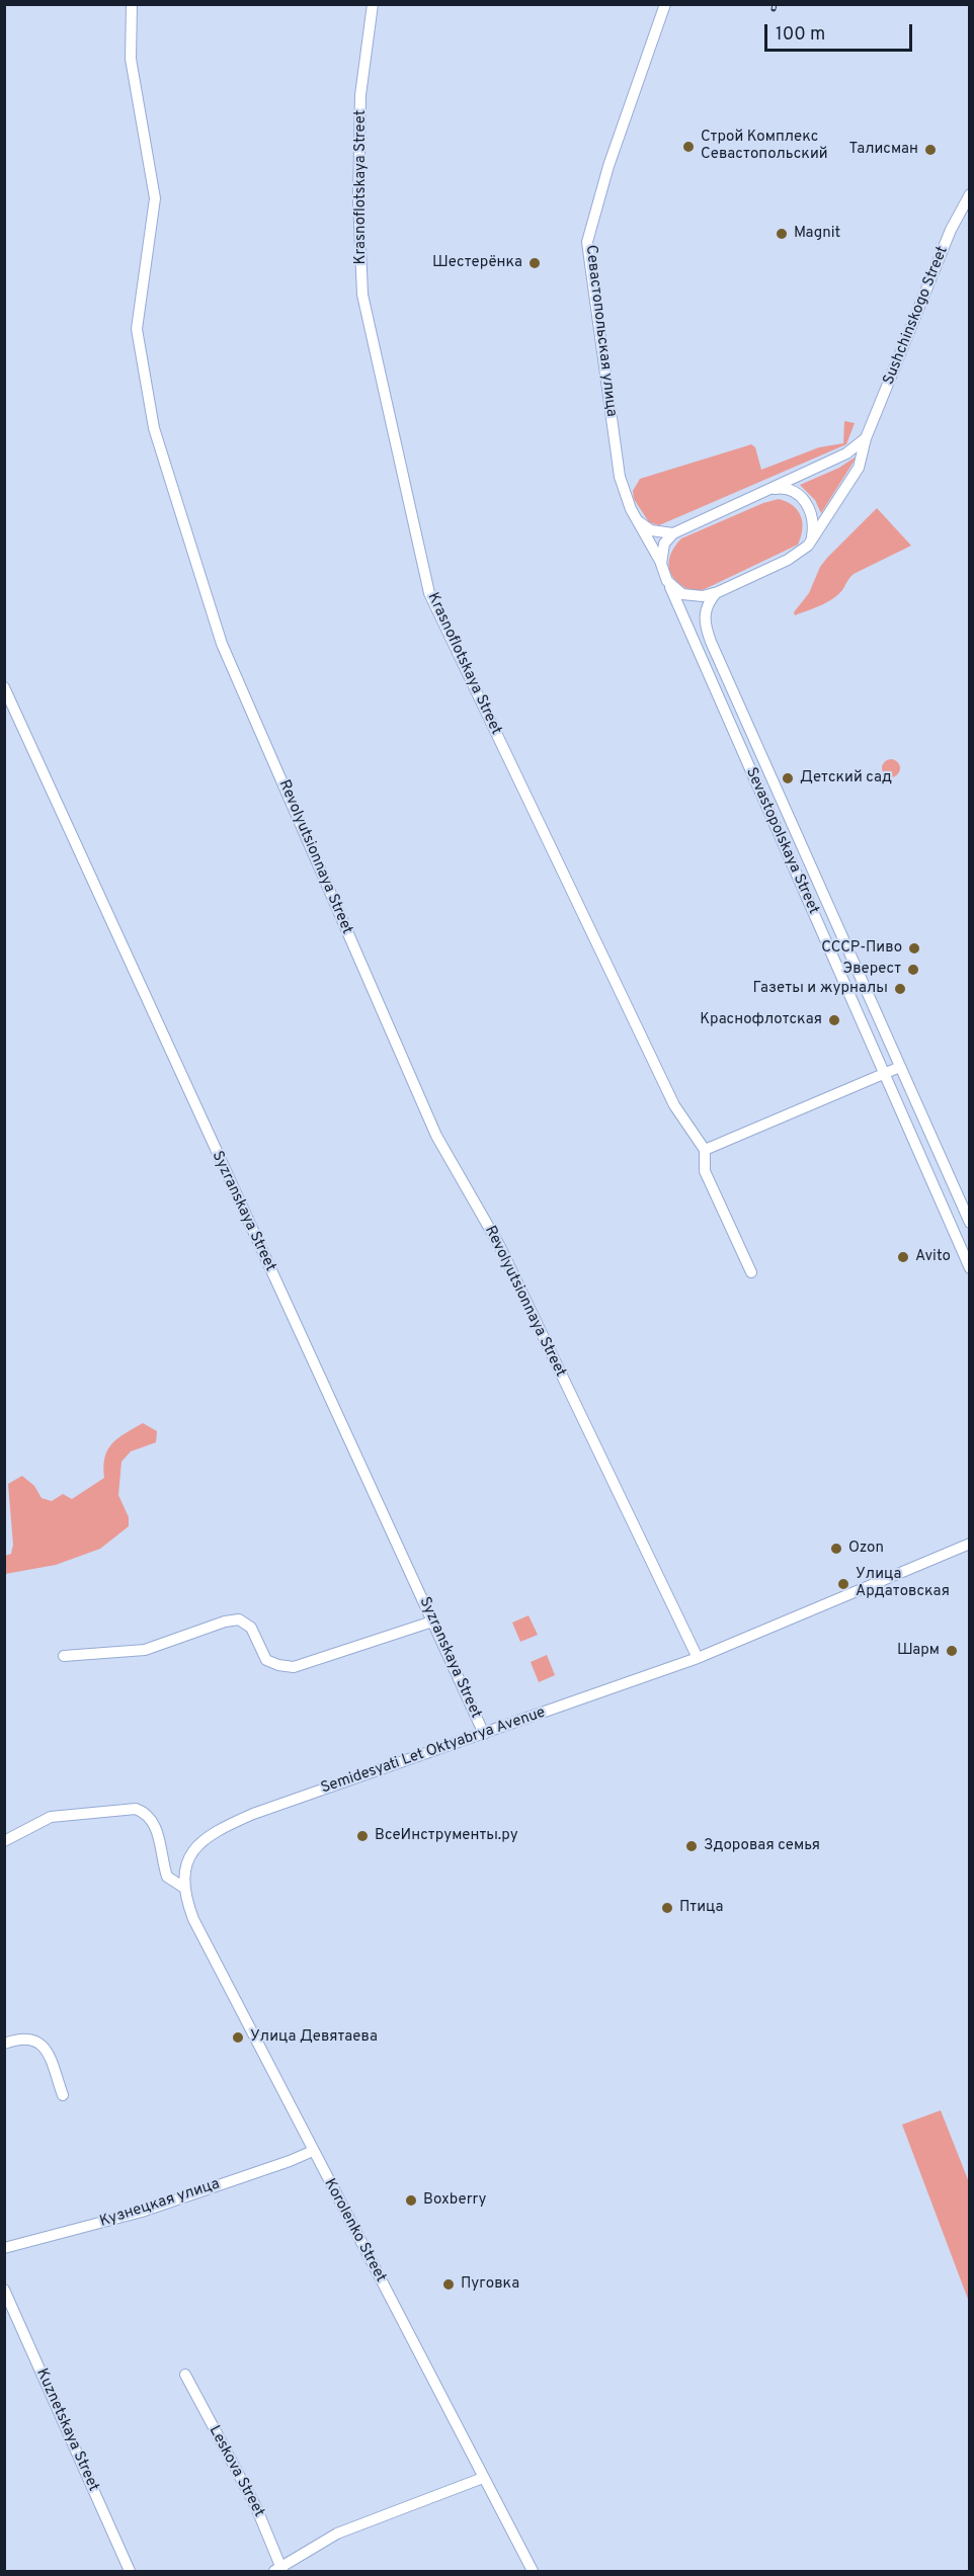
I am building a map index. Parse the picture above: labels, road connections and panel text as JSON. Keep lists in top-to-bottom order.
{
  "streets": {
    "street": [
      "Krasnoflotskaya Street",
      "Sushchinskogo Street",
      "Севастопольская улица",
      "Sevastopolskaya Street",
      "Revolyutsionnaya Street",
      "Syzranskaya Street",
      "Semidesyati Let Oktyabrya Avenue",
      "Кузнецкая улица",
      "Korolenko Street",
      "Kuznetskaya Street",
      "Leskova Street"
    ]
  },
  "crossings": [
    ["Севастопольская улица", "Sevastopolskaya Street"],
    ["Revolyutsionnaya Street", "Semidesyati Let Oktyabrya Avenue"],
    ["Syzranskaya Street", "Semidesyati Let Oktyabrya Avenue"],
    ["Semidesyati Let Oktyabrya Avenue", "Korolenko Street"],
    ["Кузнецкая улица", "Korolenko Street"]
  ],
  "places": [
    "Строй Комплекс Севастопольский",
    "Талисман",
    "Magnit",
    "Шестерёнка",
    "Детский сад",
    "СССР-Пиво",
    "Эверест",
    "Газеты и журналы",
    "Краснофлотская",
    "Avito",
    "Ozon",
    "Улица Ардатовская",
    "Шарм",
    "ВсеИнструменты.ру",
    "Здоровая семья",
    "Птица",
    "Улица Девятаева",
    "Boxberry",
    "Пуговка"
  ],
  "scale_bar": "100 m"
}
